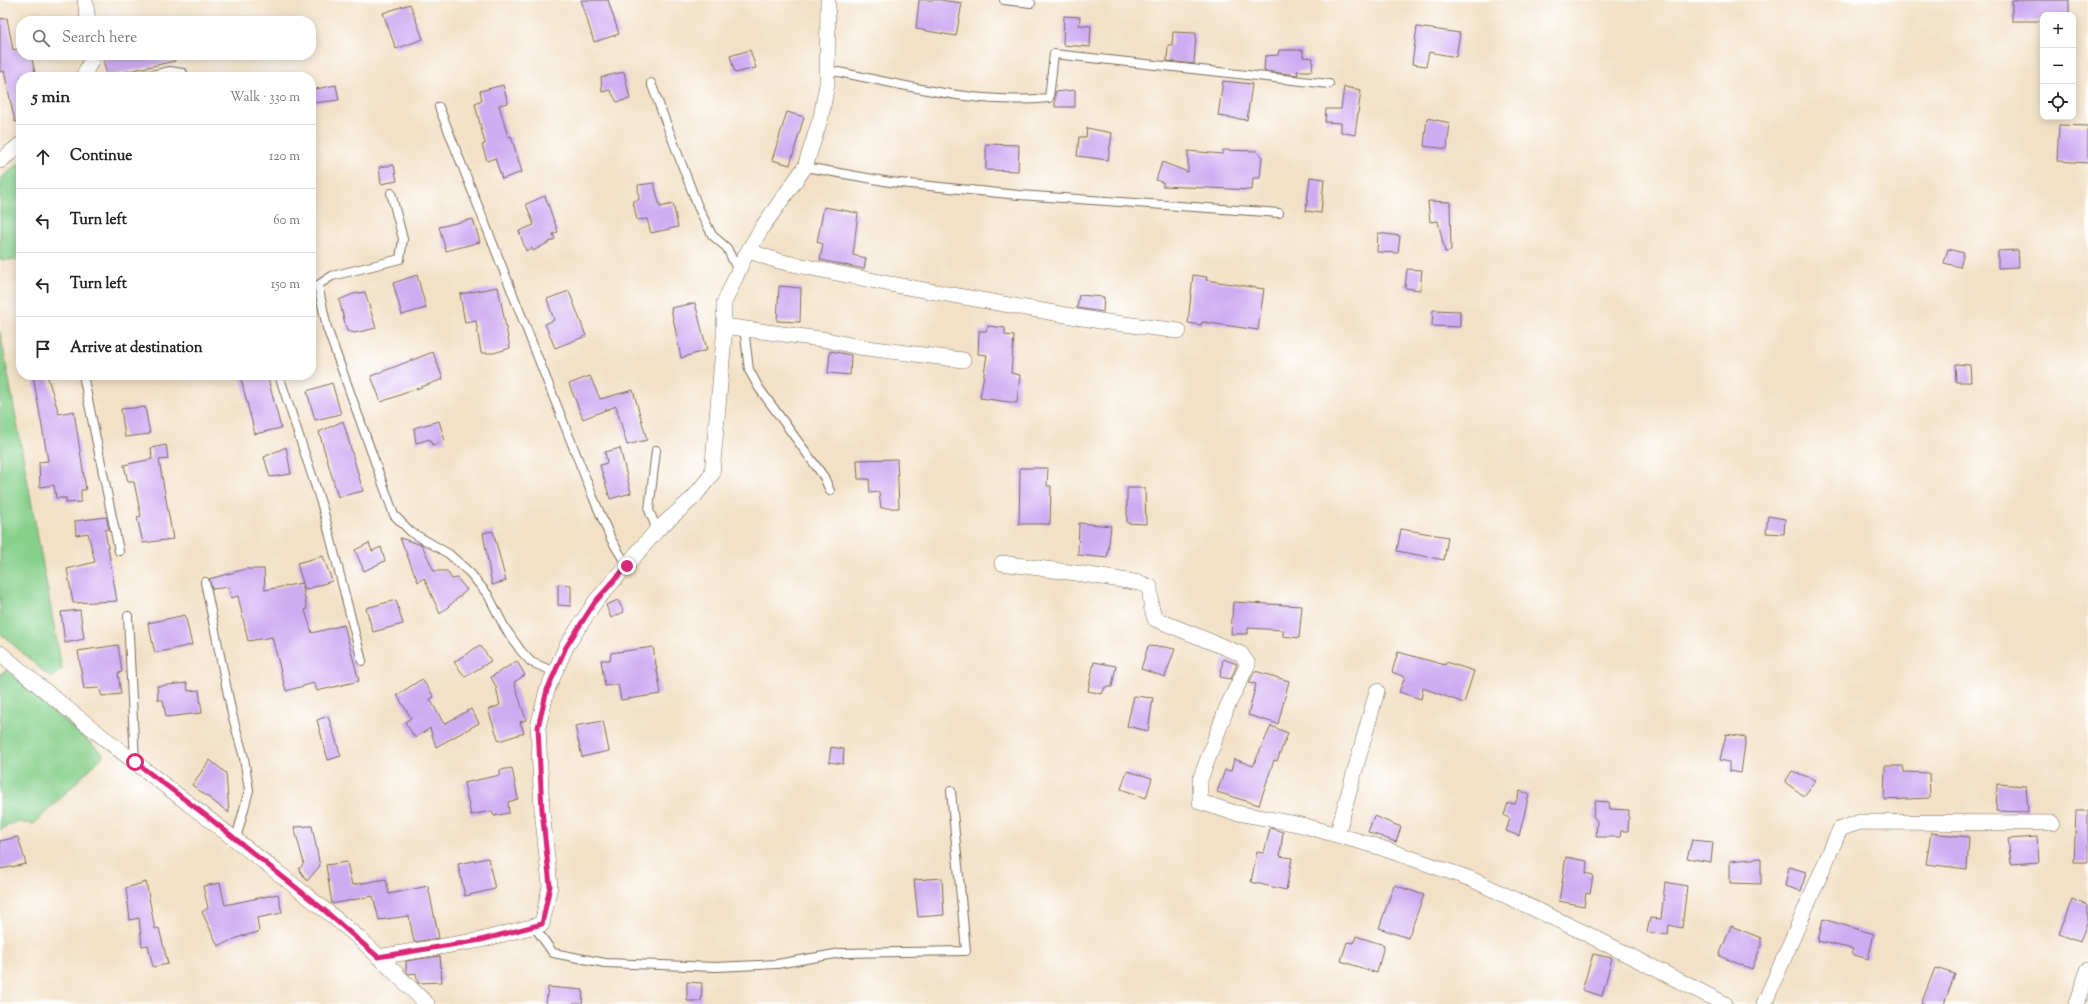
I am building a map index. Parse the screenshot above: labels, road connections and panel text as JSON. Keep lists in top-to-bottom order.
{
  "page": {
    "map_buttons": ["+", "−"],
    "search": "Search here",
    "heading": ["5 min", "Walk · 330 m"],
    "list": [
      ["Continue", "120 m"],
      ["Turn left", "60 m"],
      ["Turn left", "150 m"],
      "Arrive at destination"
    ]
  }
}
